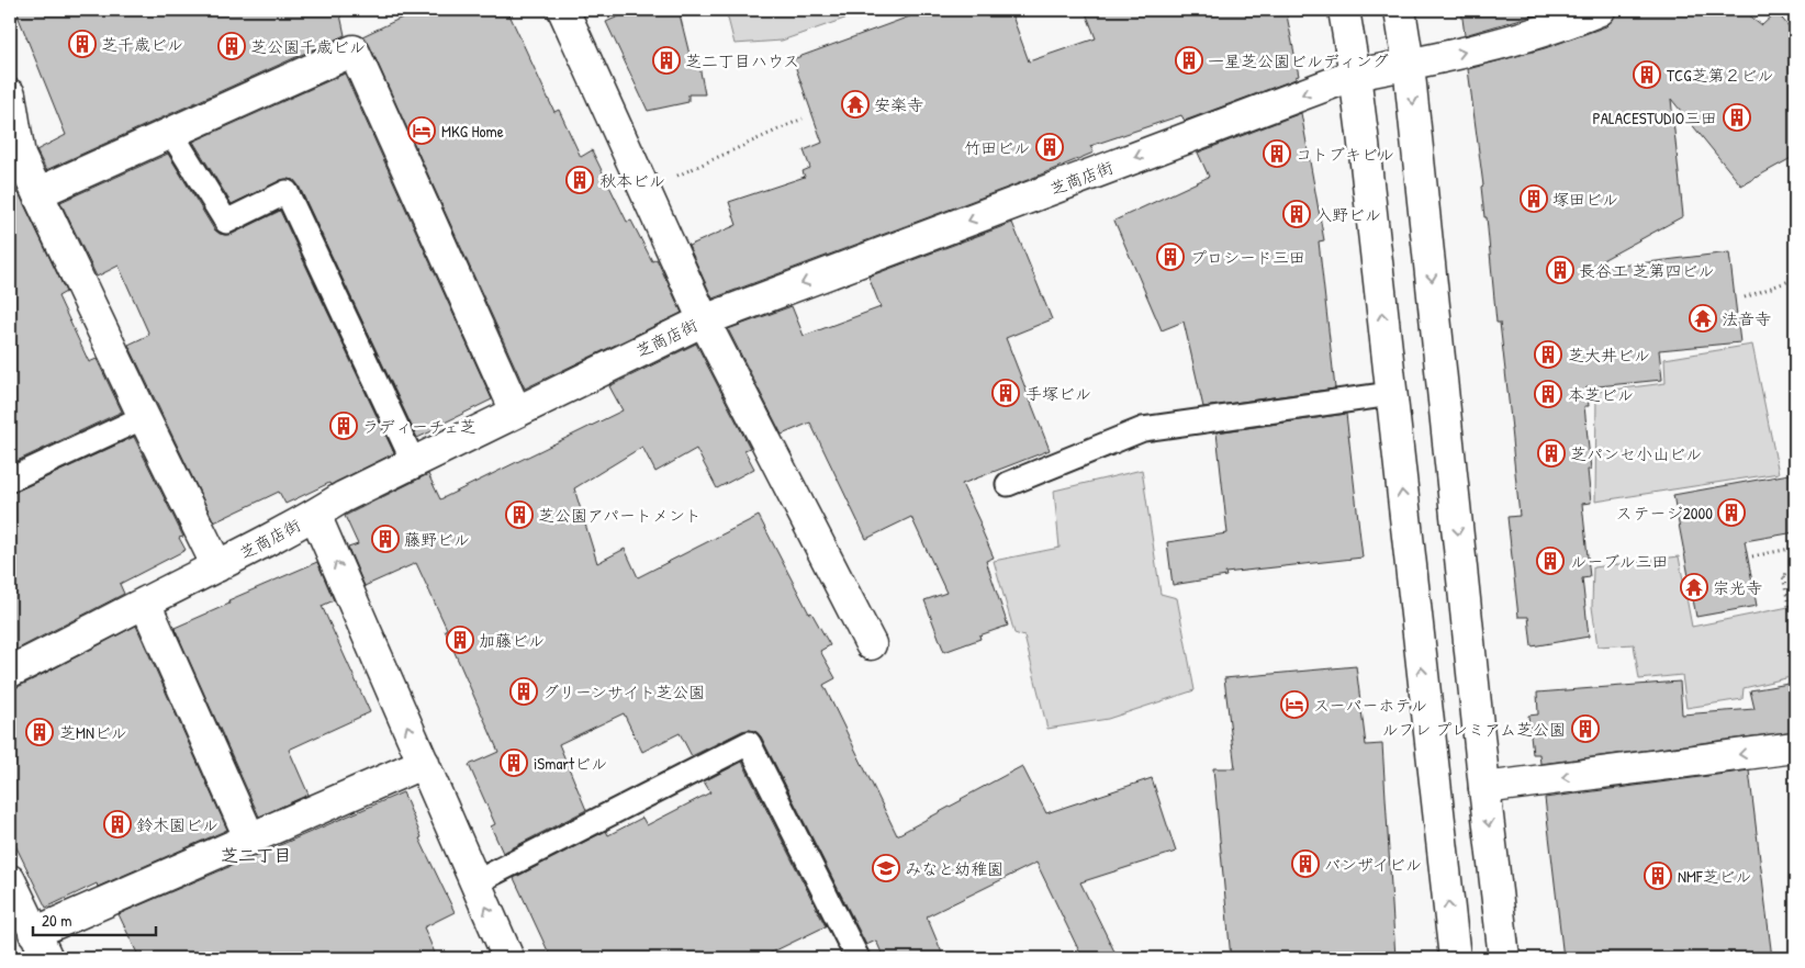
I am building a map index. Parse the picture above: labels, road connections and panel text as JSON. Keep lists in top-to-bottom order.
{
  "streets": {
    "street": ["芝商店街"]
  },
  "districts": ["芝二丁目"],
  "places": {
    "building": [
      "芝千歳ビル",
      "芝公園千歳ビル",
      "芝二丁目ハウス",
      "一星芝公園ビルディング",
      "TCG芝第２ビル",
      "PALACESTUDIO三田",
      "竹田ビル",
      "コトブキビル",
      "秋本ビル",
      "塚田ビル",
      "入野ビル",
      "プロシード三田",
      "長谷工 芝第四ビル",
      "芝大井ビル",
      "手塚ビル",
      "本芝ビル",
      "ラディーチェ芝",
      "芝パンセ小山ビル",
      "ステージ2000",
      "芝公園アパートメント",
      "藤野ビル",
      "ルーブル三田",
      "加藤ビル",
      "グリーンサイト芝公園",
      "ルフレ プレミアム芝公園",
      "芝MNビル",
      "iSmartビル",
      "鈴木園ビル",
      "バンザイビル",
      "NMF芝ビル"
    ],
    "temple": ["安楽寺", "法音寺", "宗光寺"],
    "hotel": ["MKG Home", "スーパーホテル"],
    "school or university": ["みなと幼稚園"]
  },
  "scale_bar": "20 m"
}
